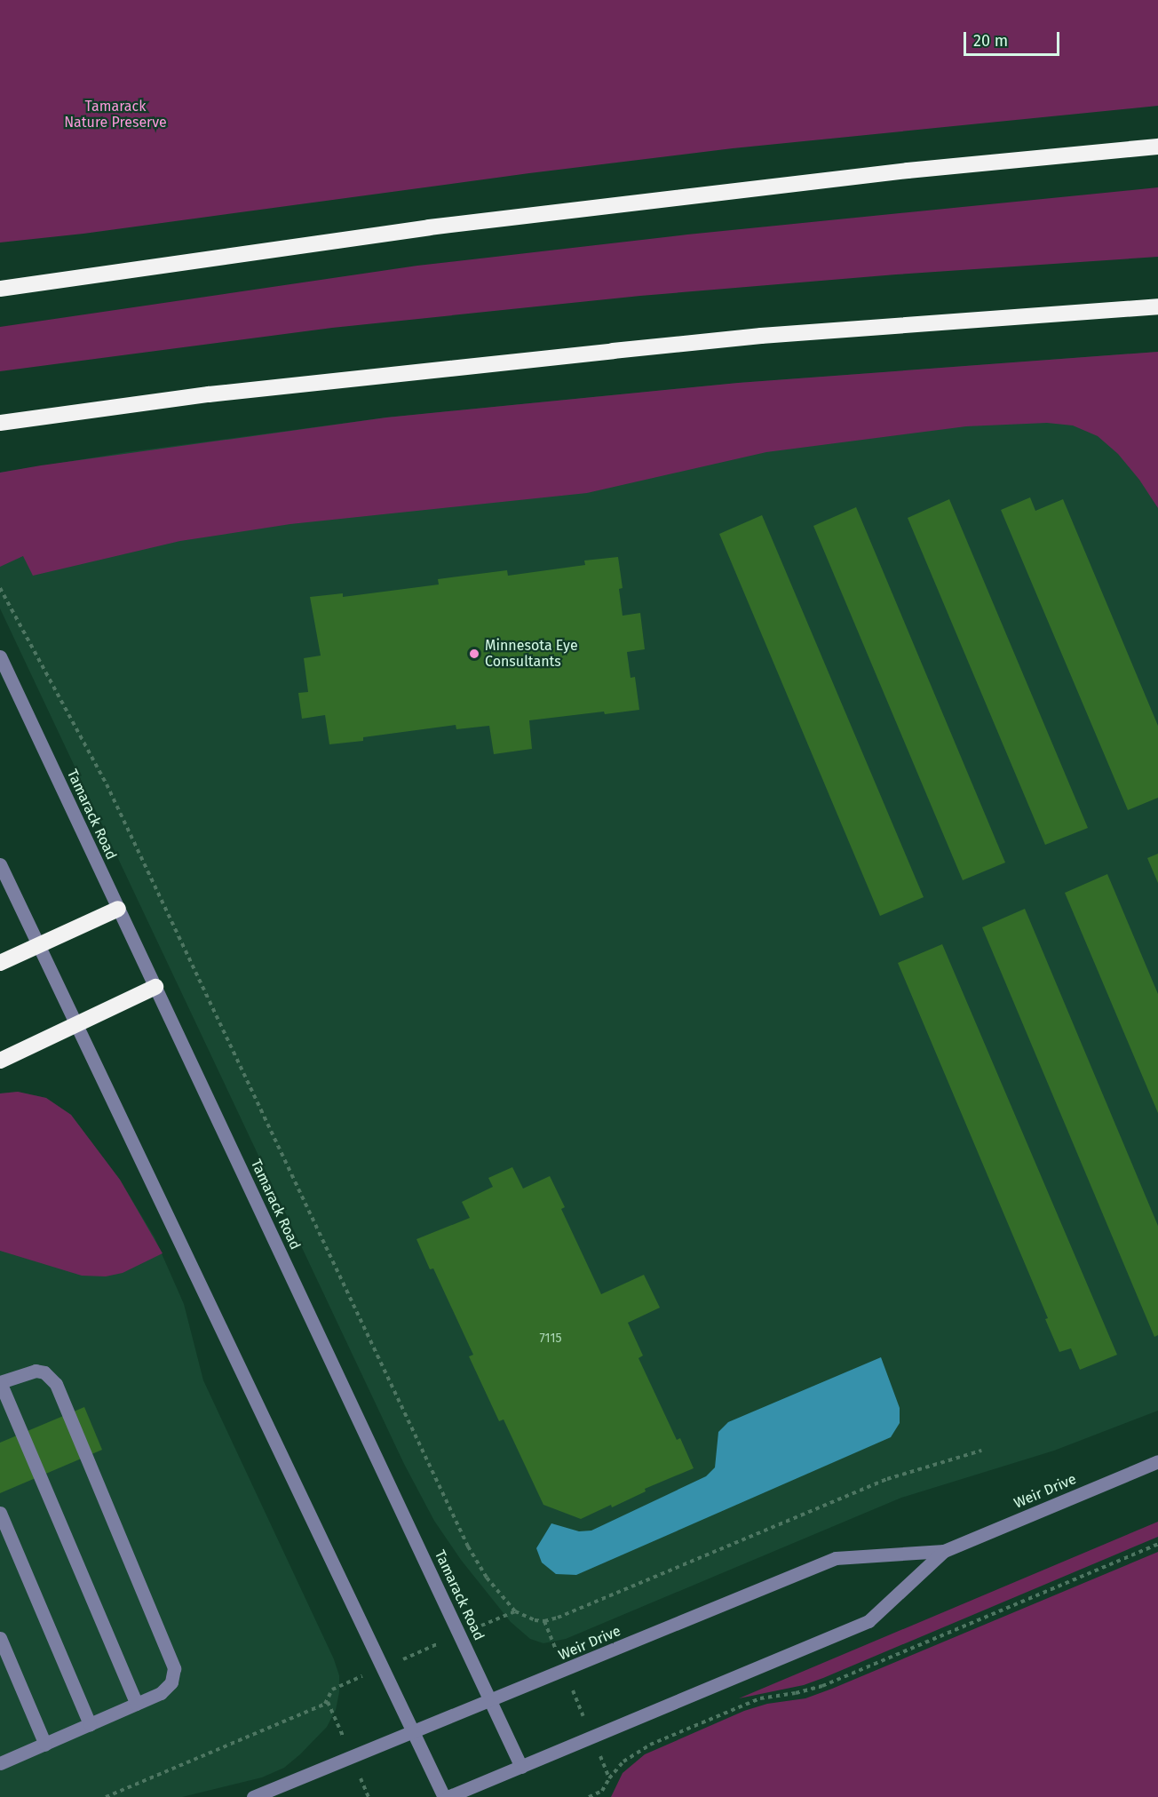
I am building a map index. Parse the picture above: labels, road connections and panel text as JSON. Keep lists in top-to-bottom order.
{
  "streets": {
    "street": ["Tamarack Road", "Weir Drive"]
  },
  "crossings": [
    ["Tamarack Road", "Weir Drive"]
  ],
  "parks": ["Tamarack Nature Preserve"],
  "places": ["Minnesota Eye Consultants"],
  "house_numbers": ["7115"],
  "scale_bar": "20 m"
}
